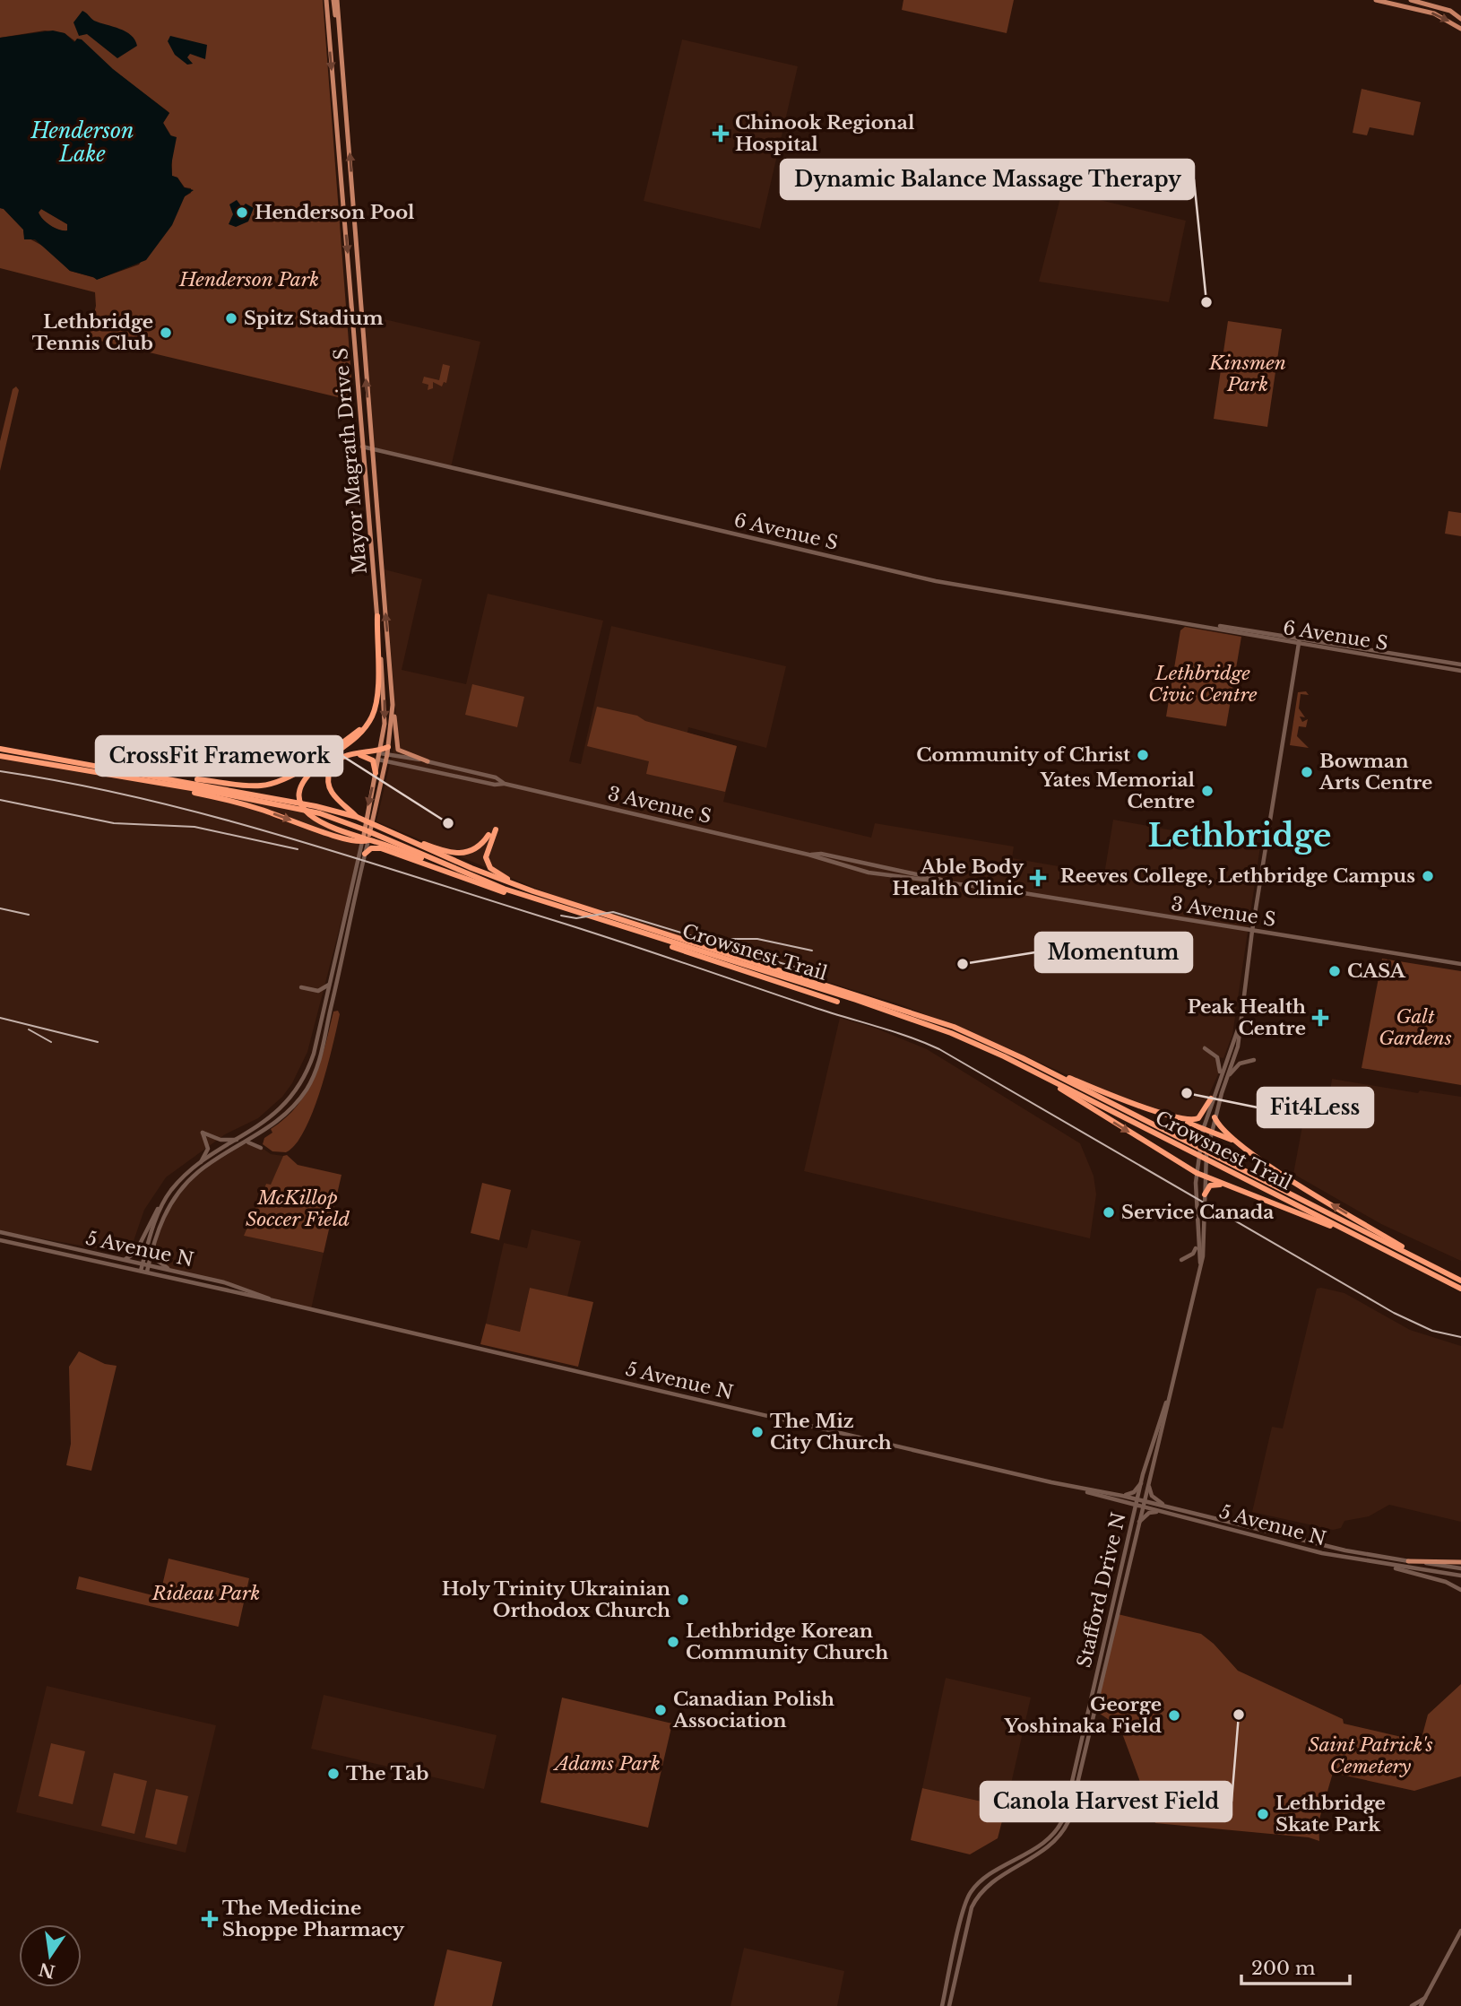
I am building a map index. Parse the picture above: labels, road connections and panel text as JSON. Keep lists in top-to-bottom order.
{
  "streets": {
    "highway": ["Crowsnest Trail"],
    "main road": [
      "Mayor Magrath Drive S",
      "6 Avenue S",
      "3 Avenue S",
      "5 Avenue N",
      "Stafford Drive N"
    ]
  },
  "crossings": [
    ["Mayor Magrath Drive S", "6 Avenue S"],
    ["Mayor Magrath Drive S", "3 Avenue S"],
    ["5 Avenue N", "Stafford Drive N"]
  ],
  "districts": ["Lethbridge"],
  "water": ["Henderson Lake"],
  "parks": [
    "Henderson Park",
    "Kinsmen Park",
    "Lethbridge Civic Centre",
    "Galt Gardens",
    "McKillop Soccer Field",
    "Rideau Park",
    "Saint Patrick's Cemetery",
    "Adams Park"
  ],
  "places": {
    "health": [
      "Chinook Regional Hospital",
      "Able Body Health Clinic",
      "Peak Health Centre",
      "The Medicine Shoppe Pharmacy"
    ],
    "other": [
      "Henderson Pool",
      "Dynamic Balance Massage Therapy",
      "Spitz Stadium",
      "Lethbridge Tennis Club",
      "Community of Christ",
      "Bowman Arts Centre",
      "Yates Memorial Centre",
      "CrossFit Framework",
      "Reeves College, Lethbridge Campus",
      "Momentum",
      "CASA",
      "Fit4Less",
      "Service Canada",
      "The Miz City Church",
      "Holy Trinity Ukrainian Orthodox Church",
      "Lethbridge Korean Community Church",
      "Canadian Polish Association",
      "Canola Harvest Field",
      "George Yoshinaka Field",
      "The Tab",
      "Lethbridge Skate Park"
    ]
  },
  "scale_bar": "200 m",
  "north": "bottom"
}
